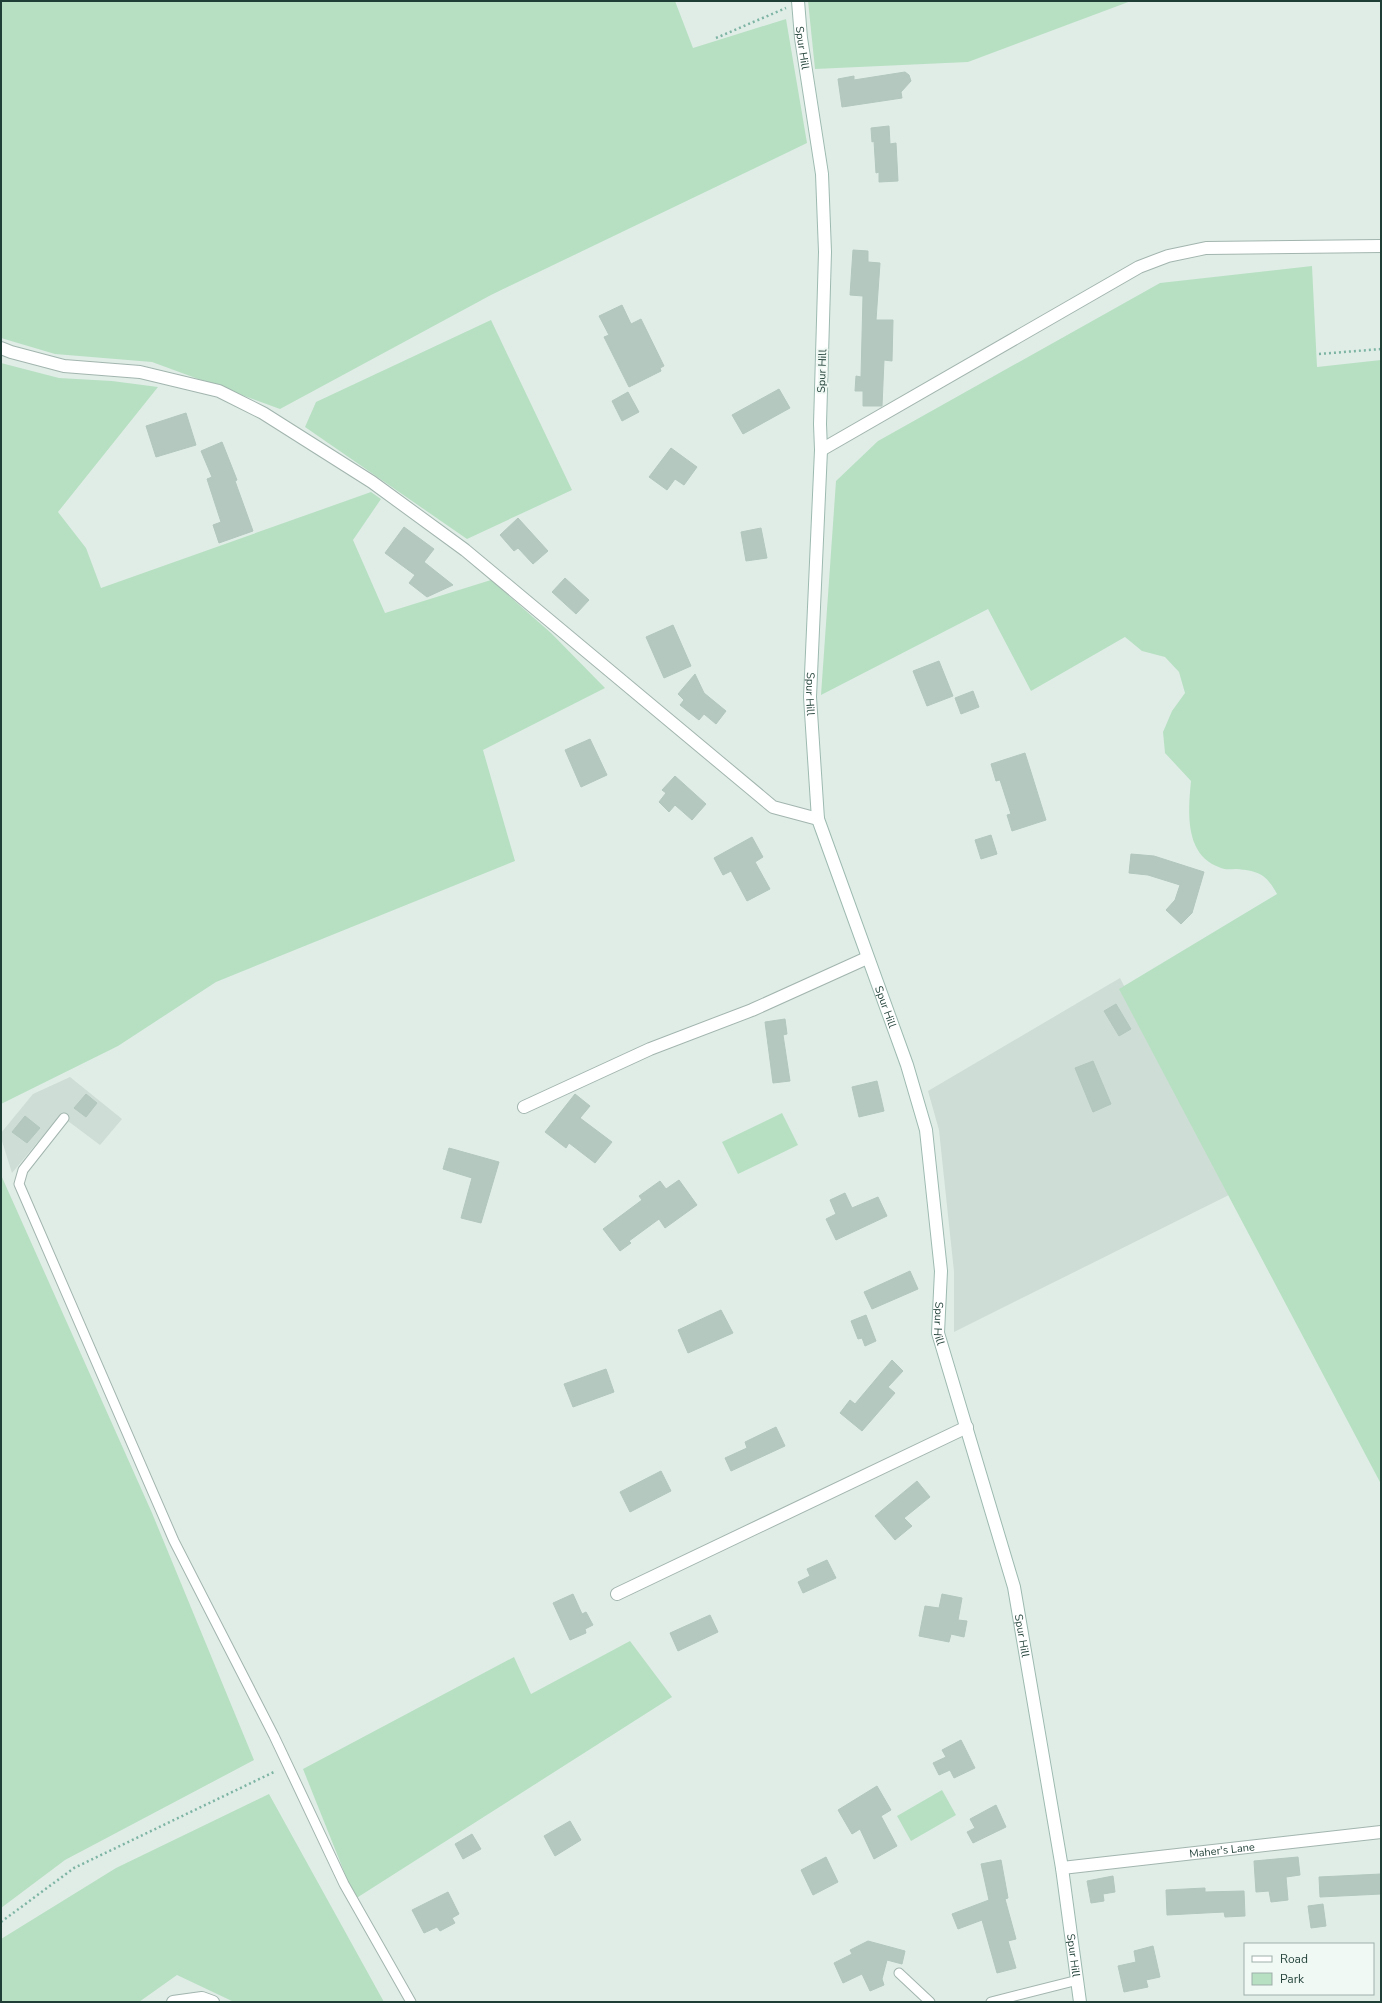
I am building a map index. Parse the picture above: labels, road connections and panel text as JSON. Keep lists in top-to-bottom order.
{
  "streets": {
    "street": ["Spur Hill", "Maher's Lane"]
  },
  "crossings": [
    ["Spur Hill", "Maher's Lane"]
  ],
  "legend": ["Road", "Park"]
}
